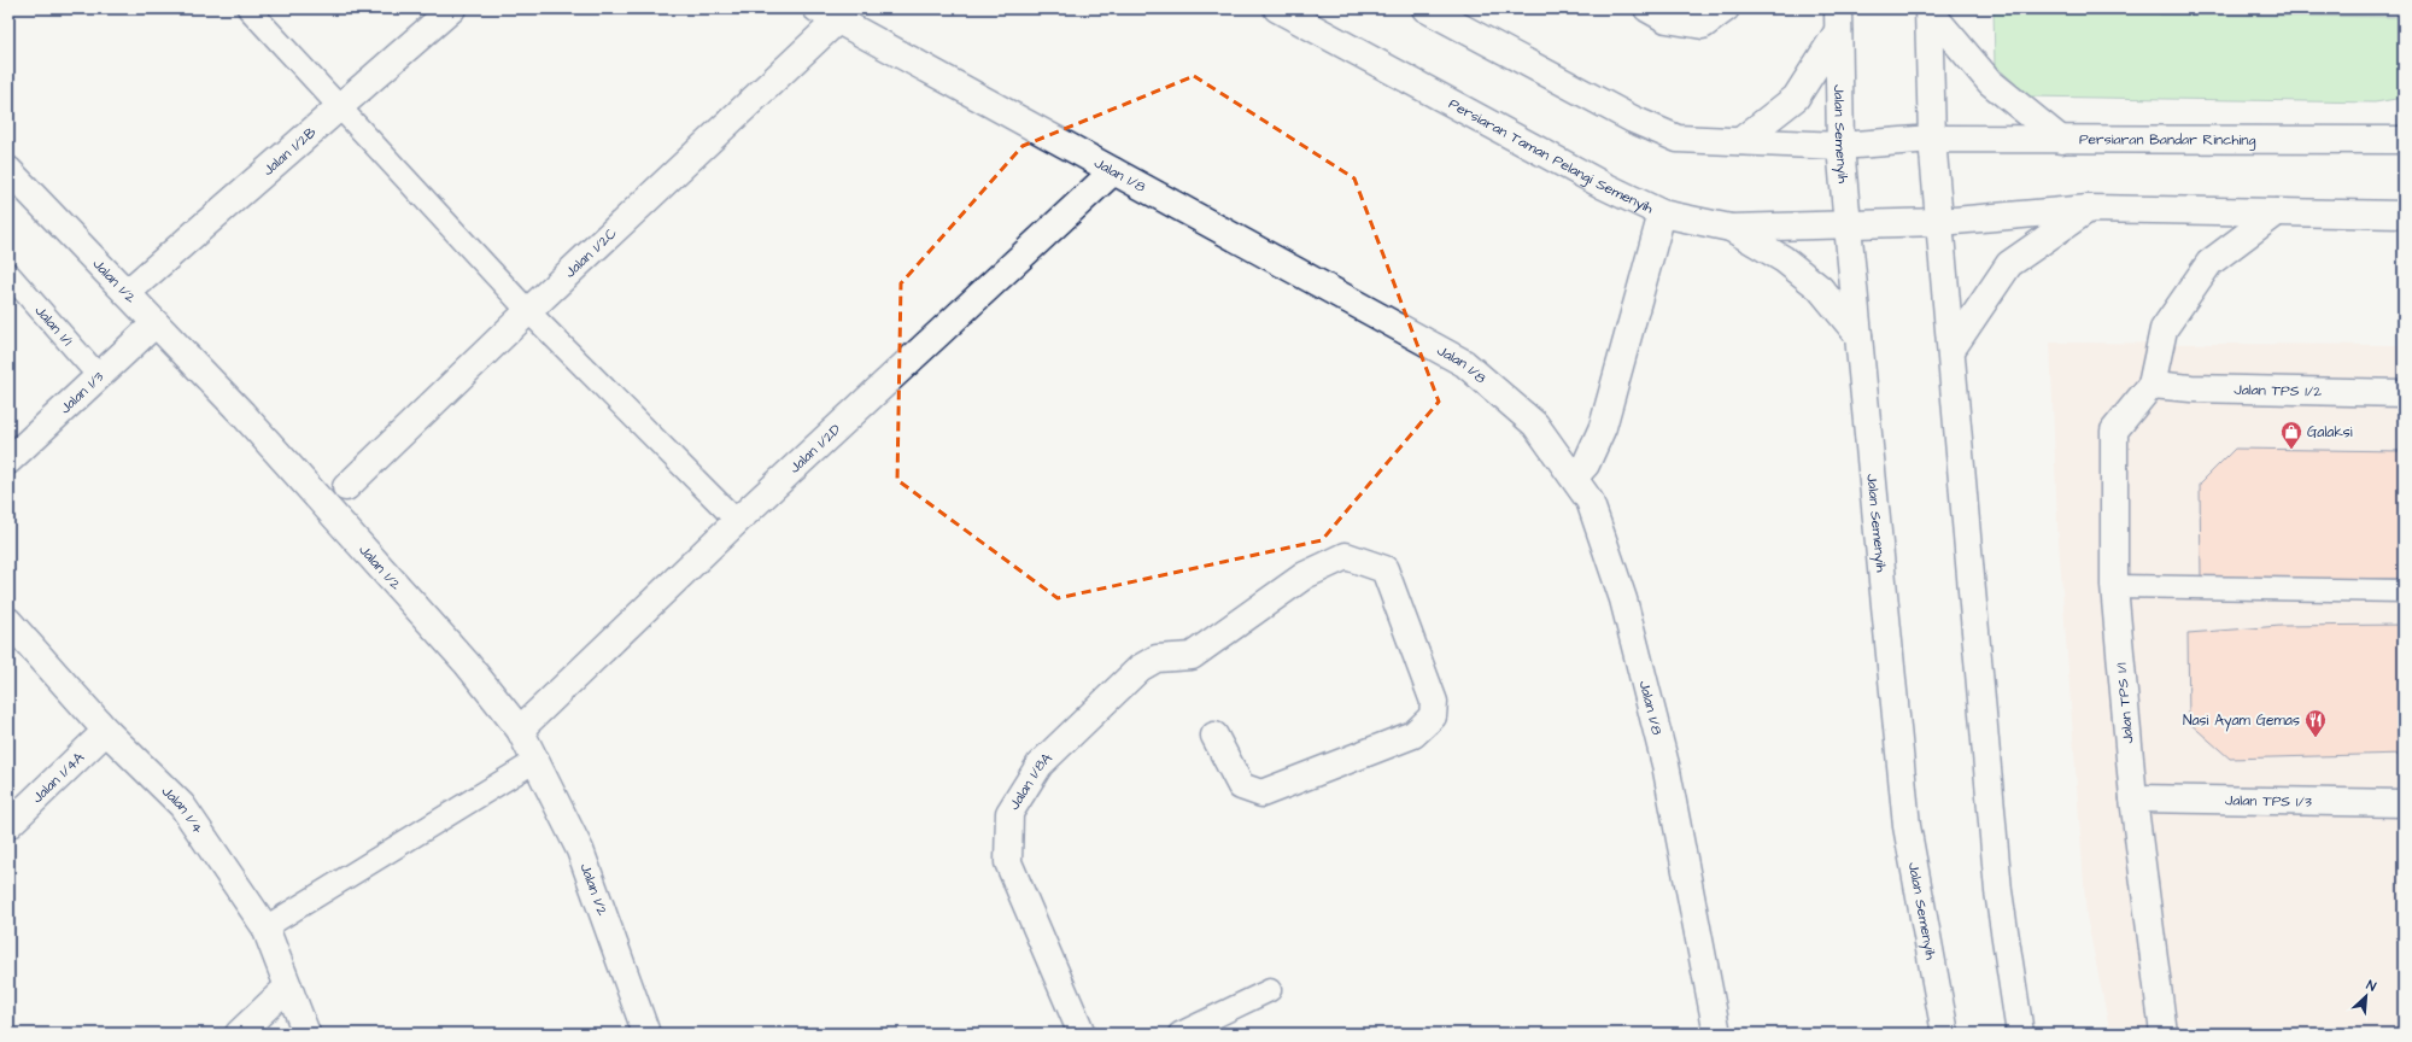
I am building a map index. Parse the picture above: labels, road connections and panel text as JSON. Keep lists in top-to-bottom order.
{
  "streets": {
    "street": [
      "Jalan Semenyih",
      "Persiaran Bandar Rinching",
      "Jalan 1/2B",
      "Persiaran Taman Pelangi Semenyih",
      "Jalan 1/8",
      "Jalan 1/2C",
      "Jalan 1/2",
      "Jalan TPS 1/2",
      "Jalan 1/3",
      "Jalan 1/2D",
      "Jalan TPS 1/1",
      "Jalan 1/4A",
      "Jalan 1/8A",
      "Jalan TPS 1/3",
      "Jalan 1/4"
    ],
    "lane": ["Jalan 1/1"]
  },
  "crossings": [
    ["Jalan Semenyih", "Persiaran Bandar Rinching"],
    ["Jalan Semenyih", "Persiaran Taman Pelangi Semenyih"],
    ["Jalan 1/2B", "Jalan 1/2"],
    ["Jalan 1/8", "Jalan 1/2C"],
    ["Jalan 1/8", "Jalan 1/2D"],
    ["Jalan 1/2", "Jalan 1/3"],
    ["Jalan 1/2", "Jalan 1/2D"],
    ["Jalan 1/1", "Jalan 1/3"],
    ["Jalan TPS 1/2", "Jalan TPS 1/1"],
    ["Jalan TPS 1/1", "Jalan TPS 1/3"],
    ["Jalan 1/4A", "Jalan 1/4"]
  ],
  "places": {
    "shop": ["Galaksi"],
    "restaurant": ["Nasi Ayam Gemas"]
  },
  "north": "top right"
}
